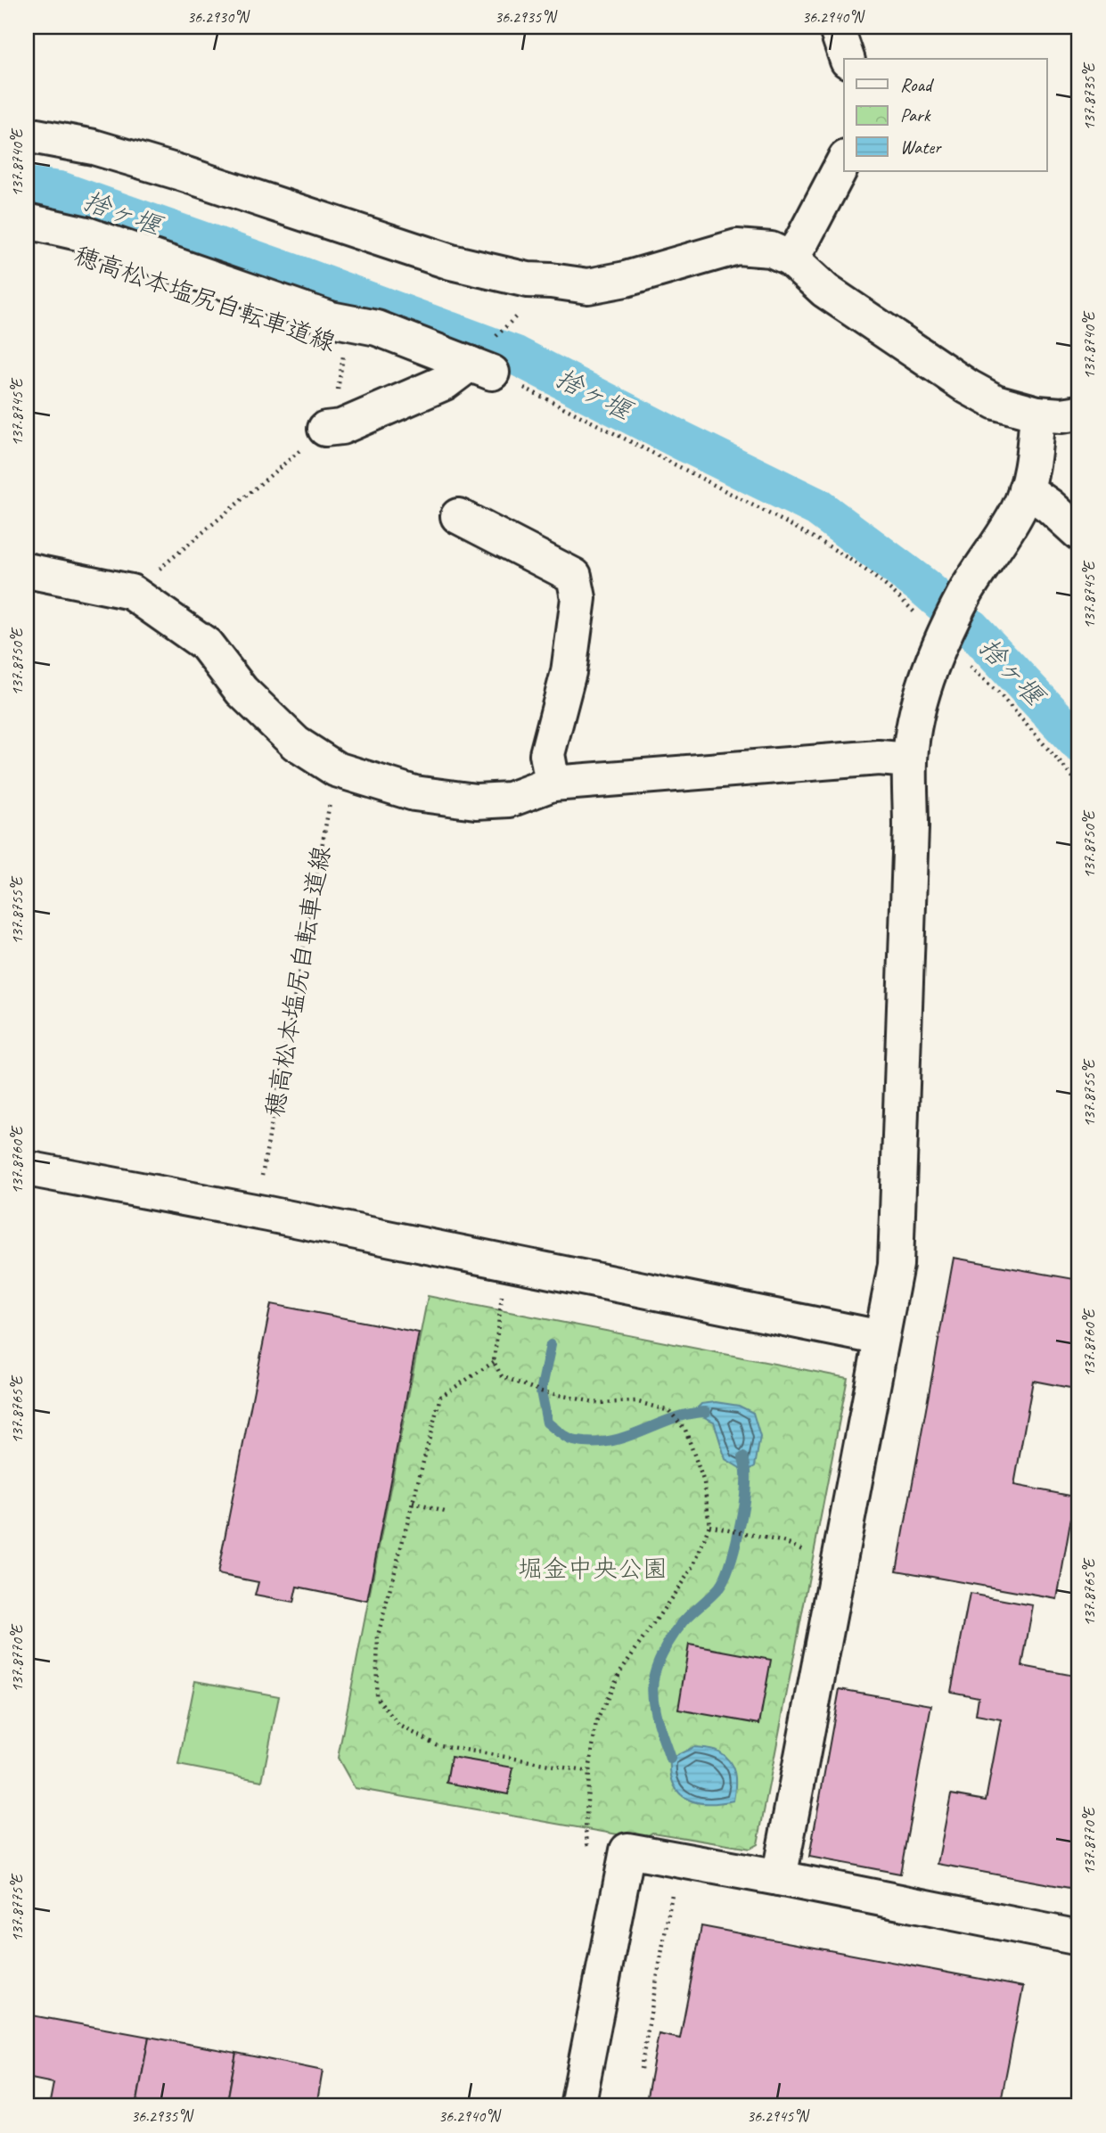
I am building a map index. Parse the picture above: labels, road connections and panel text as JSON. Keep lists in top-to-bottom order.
{
  "streets": {
    "path": ["穂高松本塩尻自転車道線"]
  },
  "water": ["捨ヶ堰"],
  "parks": ["堀金中央公園"],
  "legend": ["Road", "Park", "Water"],
  "coordinates": [
    "36.2930°N",
    "36.2935°N",
    "36.2940°N",
    "137.8735°E",
    "137.8740°E",
    "137.8745°E",
    "137.8750°E",
    "137.8755°E",
    "137.8760°E",
    "137.8765°E",
    "137.8770°E",
    "137.8775°E",
    "36.2945°N"
  ]
}
